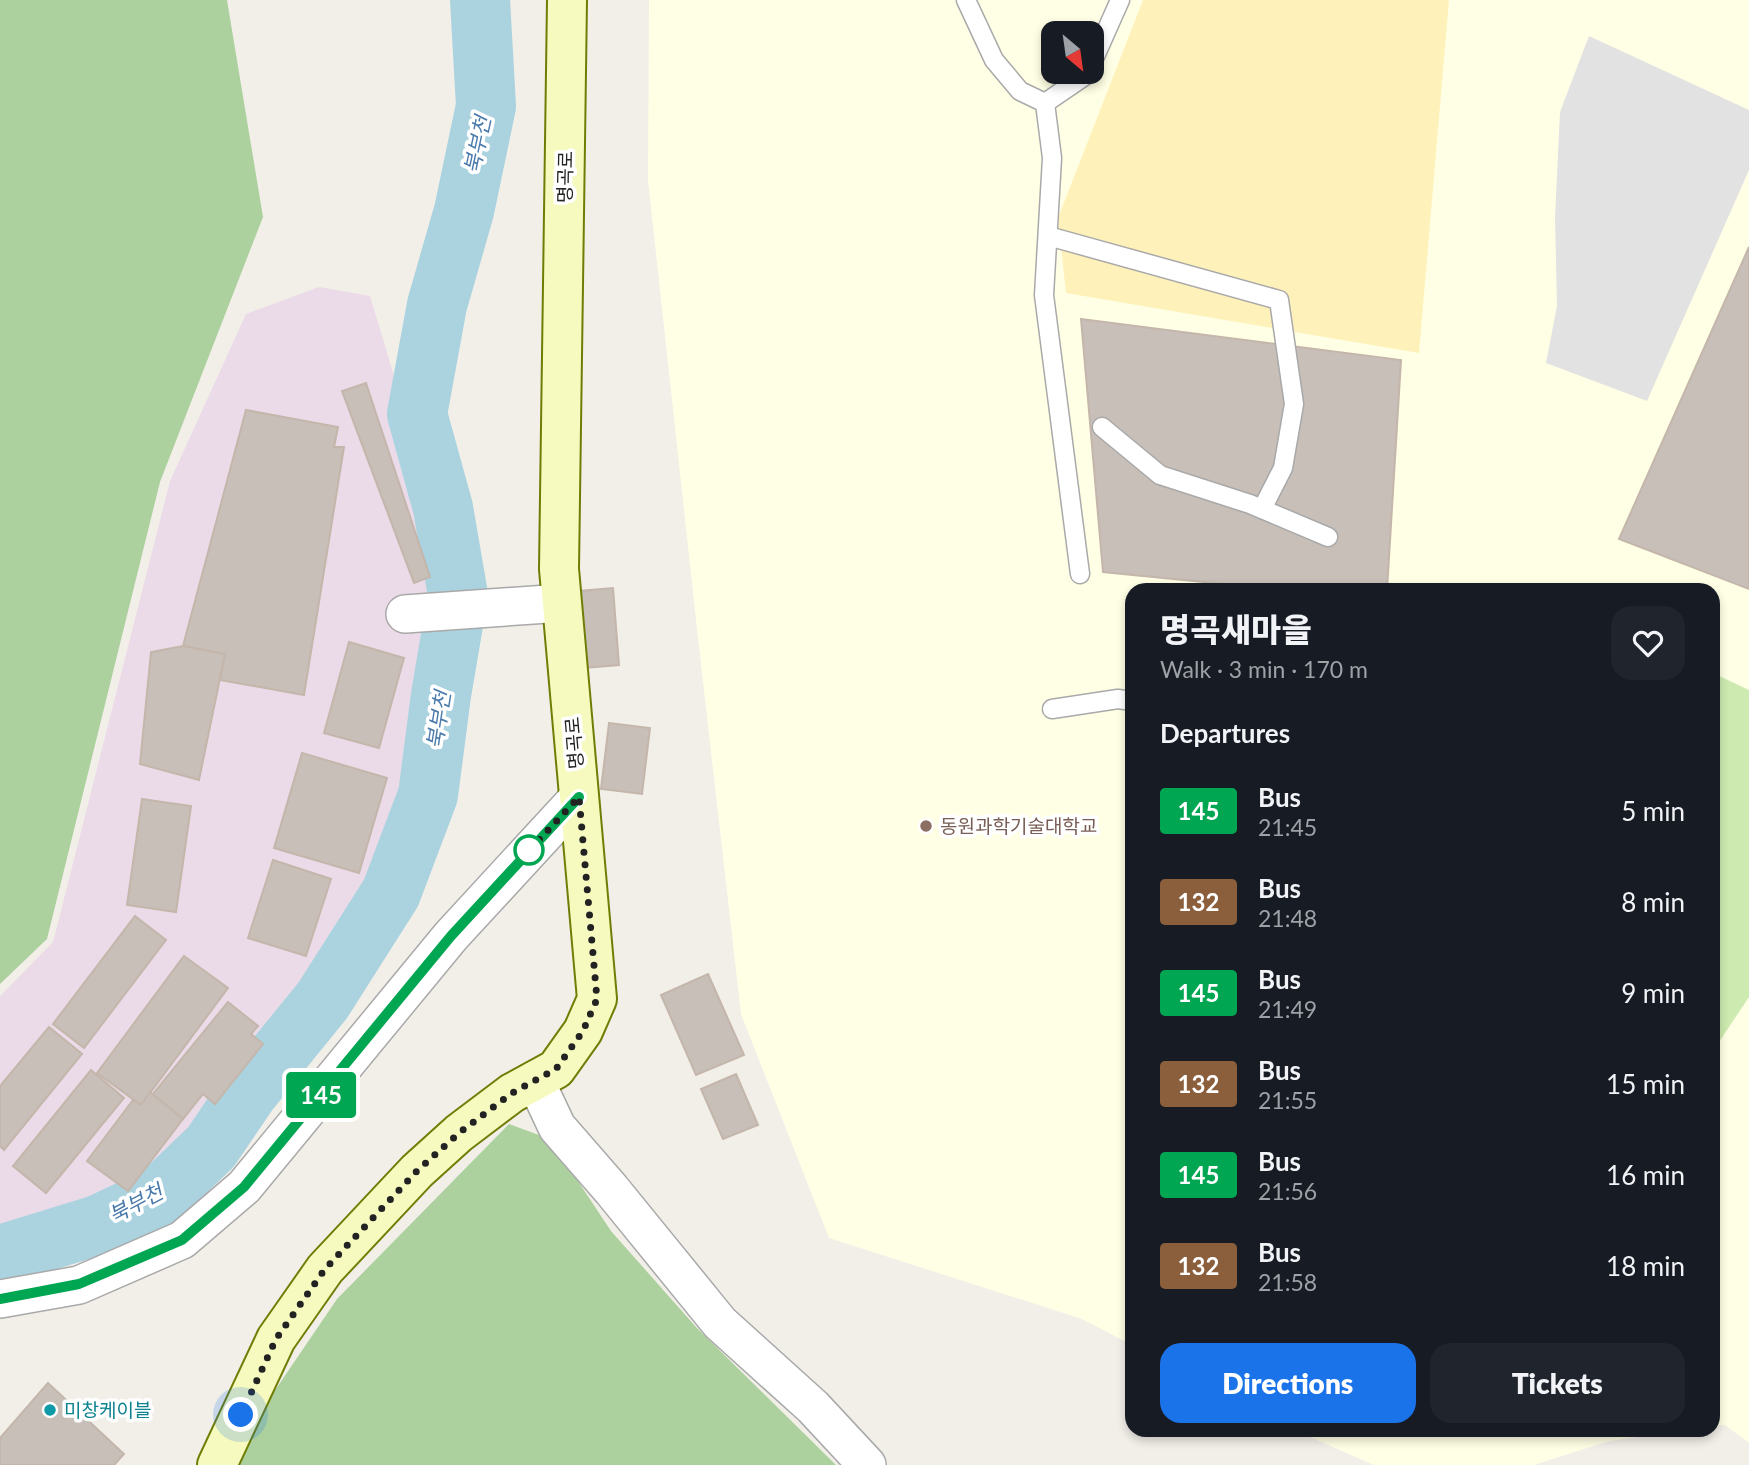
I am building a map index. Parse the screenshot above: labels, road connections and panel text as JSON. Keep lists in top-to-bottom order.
{
  "streets": {
    "main road": ["명곡로"]
  },
  "water": ["북부천"],
  "places": ["동원과학기술대학교", "미창케이블"],
  "lines": ["bus line 145"],
  "north": "bottom right",
  "page": {
    "on_map": "145",
    "heading": [
      ["명곡새마을", "Walk · 3 min · 170 m"],
      "Departures"
    ],
    "list": [
      {
        "mark": "145",
        "name": "Bus",
        "note": "21:45",
        "value": "5 min"
      },
      {
        "mark": "132",
        "name": "Bus",
        "note": "21:48",
        "value": "8 min"
      },
      {
        "mark": "145",
        "name": "Bus",
        "note": "21:49",
        "value": "9 min"
      },
      {
        "mark": "132",
        "name": "Bus",
        "note": "21:55",
        "value": "15 min"
      },
      {
        "mark": "145",
        "name": "Bus",
        "note": "21:56",
        "value": "16 min"
      },
      {
        "mark": "132",
        "name": "Bus",
        "note": "21:58",
        "value": "18 min"
      }
    ],
    "buttons": ["Directions", "Tickets"]
  }
}
